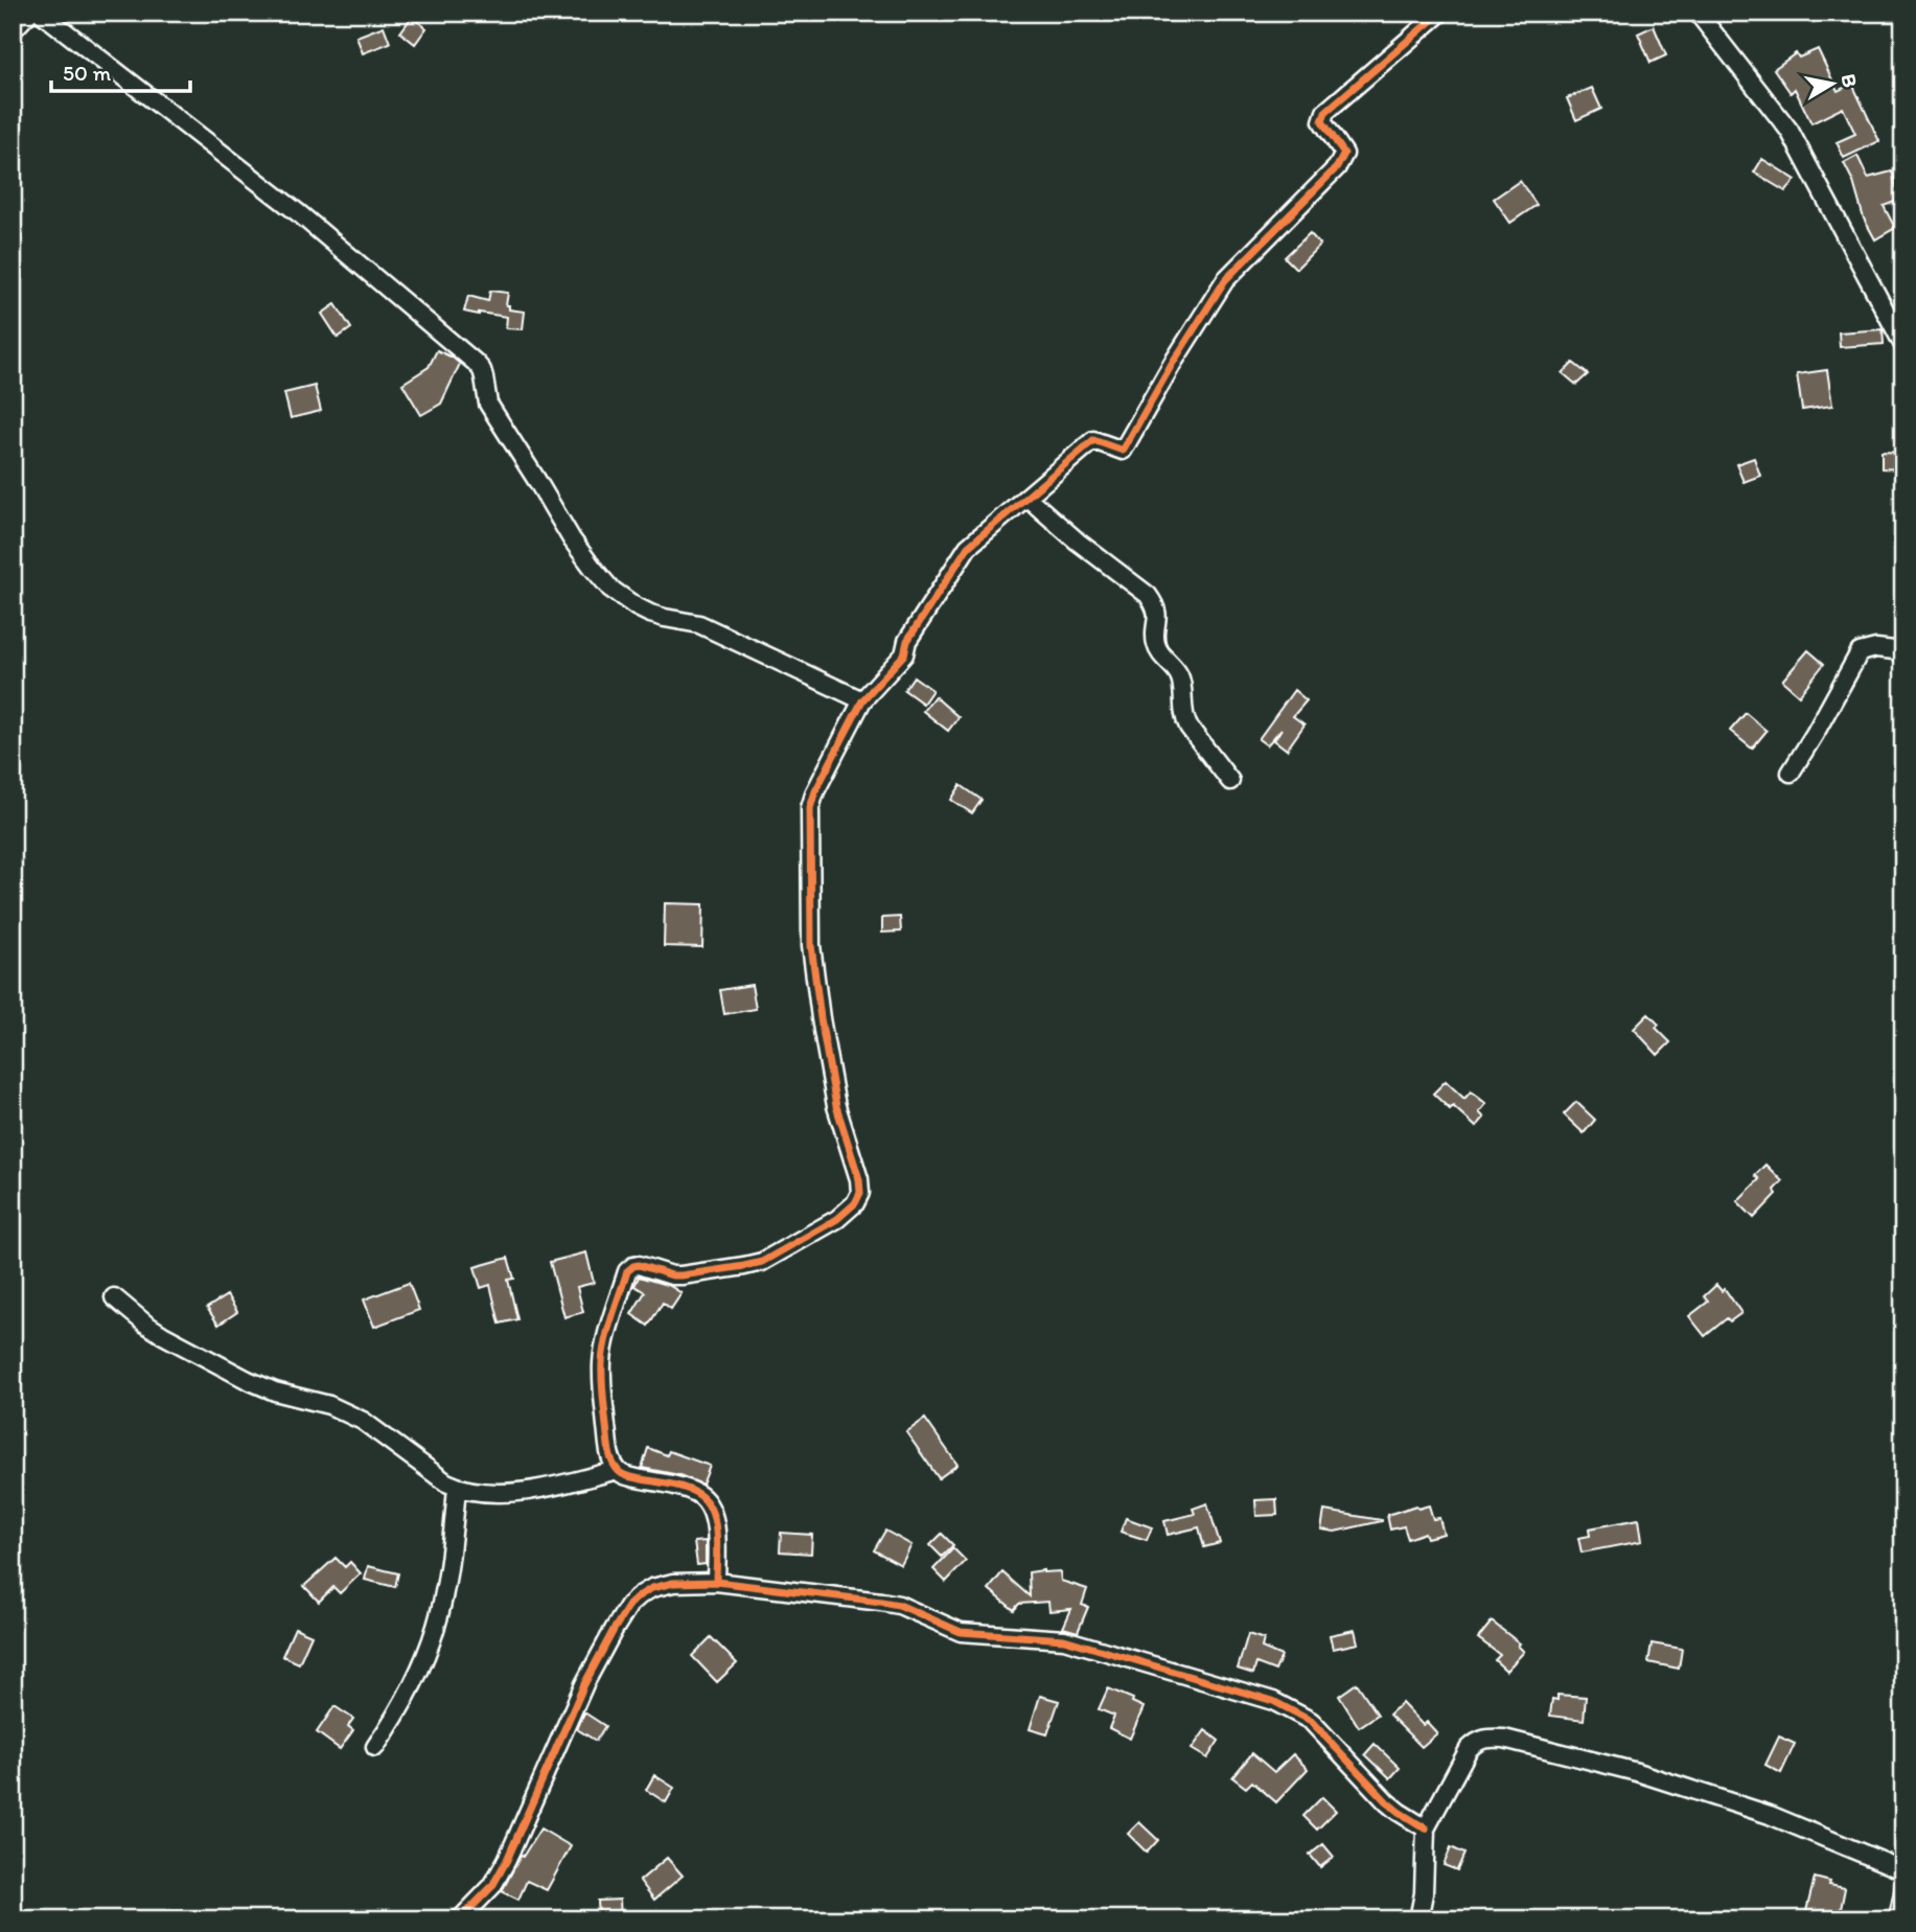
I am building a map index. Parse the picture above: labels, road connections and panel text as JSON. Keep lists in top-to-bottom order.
{
  "scale_bar": "50 m",
  "north": "right"
}
